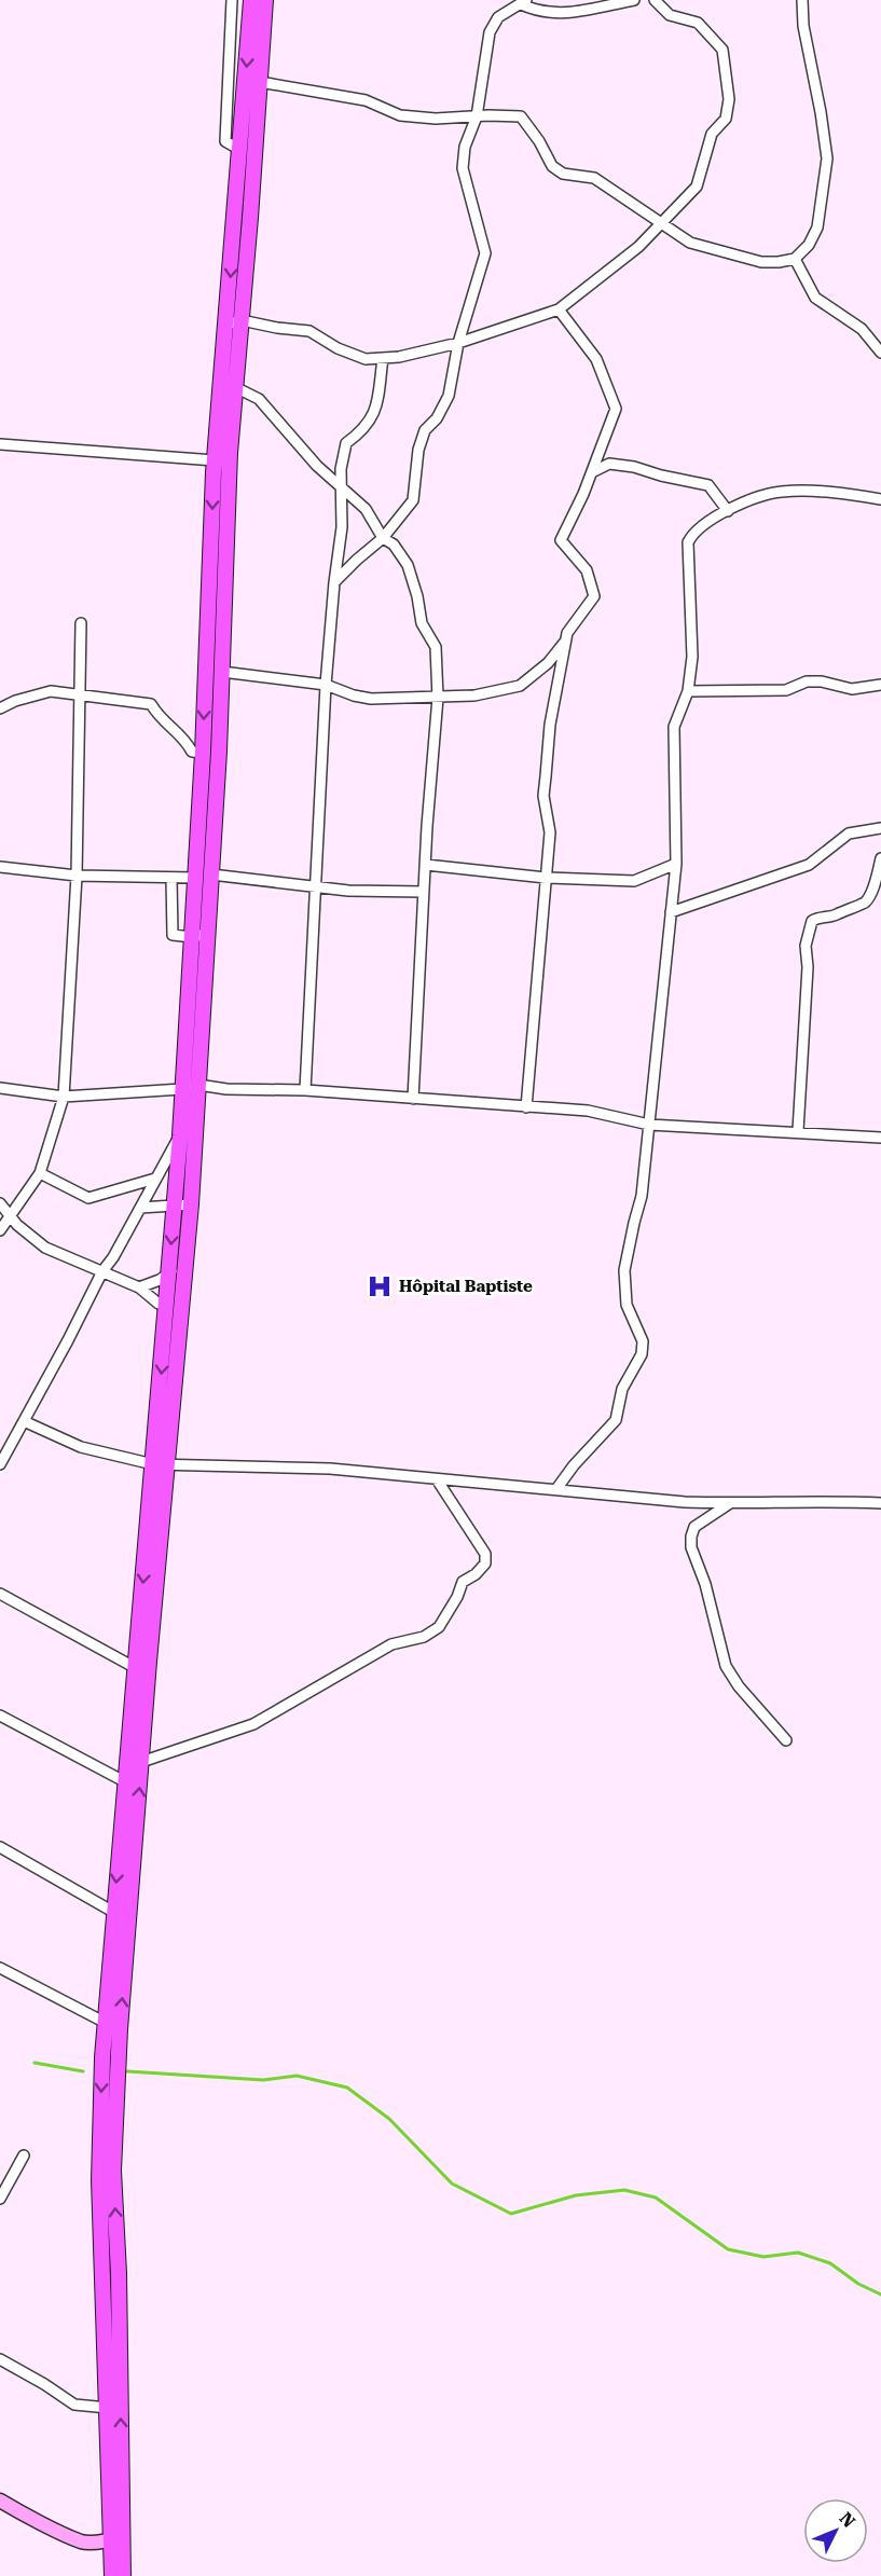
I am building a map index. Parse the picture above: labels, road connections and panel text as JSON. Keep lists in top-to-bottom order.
{
  "places": {
    "hospital": ["Hôpital Baptiste"]
  },
  "north": "top right"
}
